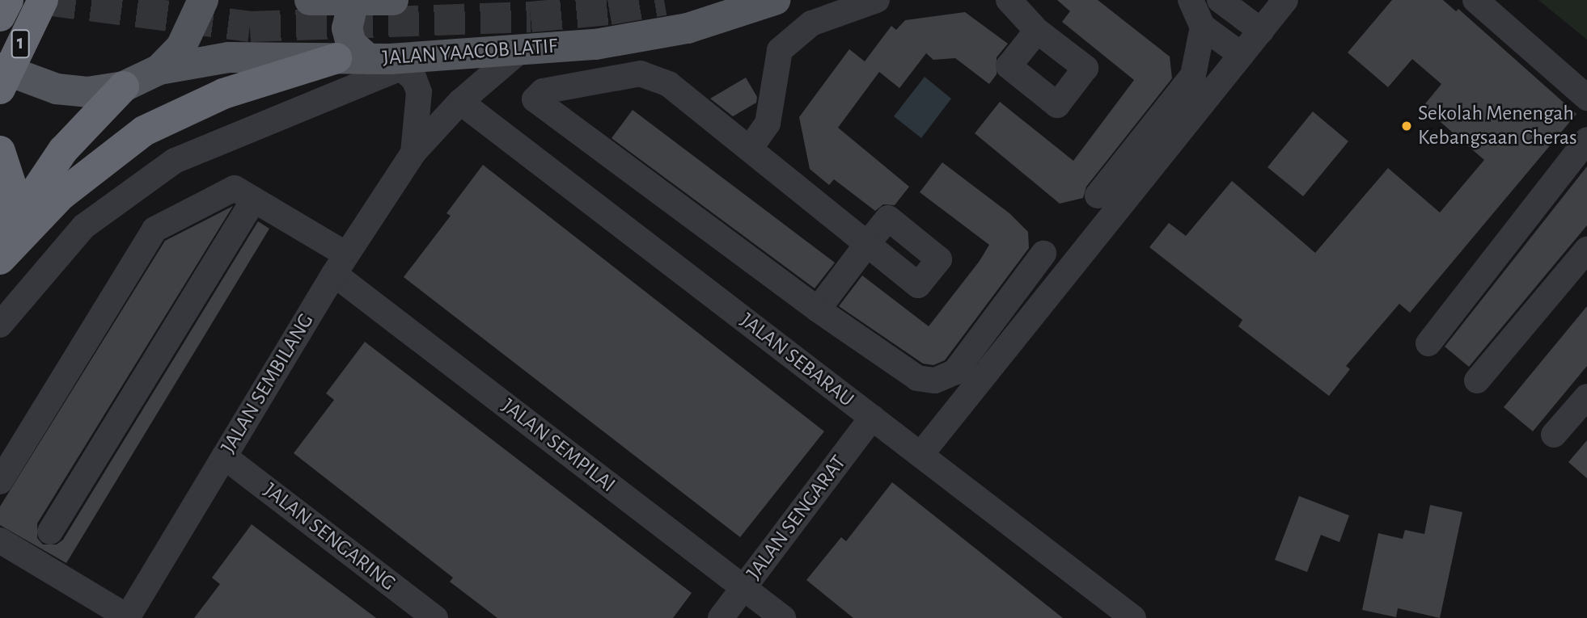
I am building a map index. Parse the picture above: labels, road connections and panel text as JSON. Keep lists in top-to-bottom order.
{
  "streets": {
    "highway": ["1"],
    "main road": ["JALAN YAACOB LATIF"],
    "street": [
      "JALAN SEBARAU",
      "JALAN SEMBILANG",
      "JALAN SEMPILAI",
      "JALAN SENGARAT",
      "JALAN SENGARING"
    ]
  },
  "crossings": [
    ["JALAN YAACOB LATIF", "JALAN SEMBILANG"],
    ["JALAN SEBARAU", "JALAN SEMBILANG"],
    ["JALAN SEBARAU", "JALAN SENGARAT"],
    ["JALAN SEMBILANG", "JALAN SEMPILAI"],
    ["JALAN SEMBILANG", "JALAN SENGARING"],
    ["JALAN SEMPILAI", "JALAN SENGARAT"]
  ],
  "places": ["Sekolah Menengah Kebangsaan Cheras"]
}
